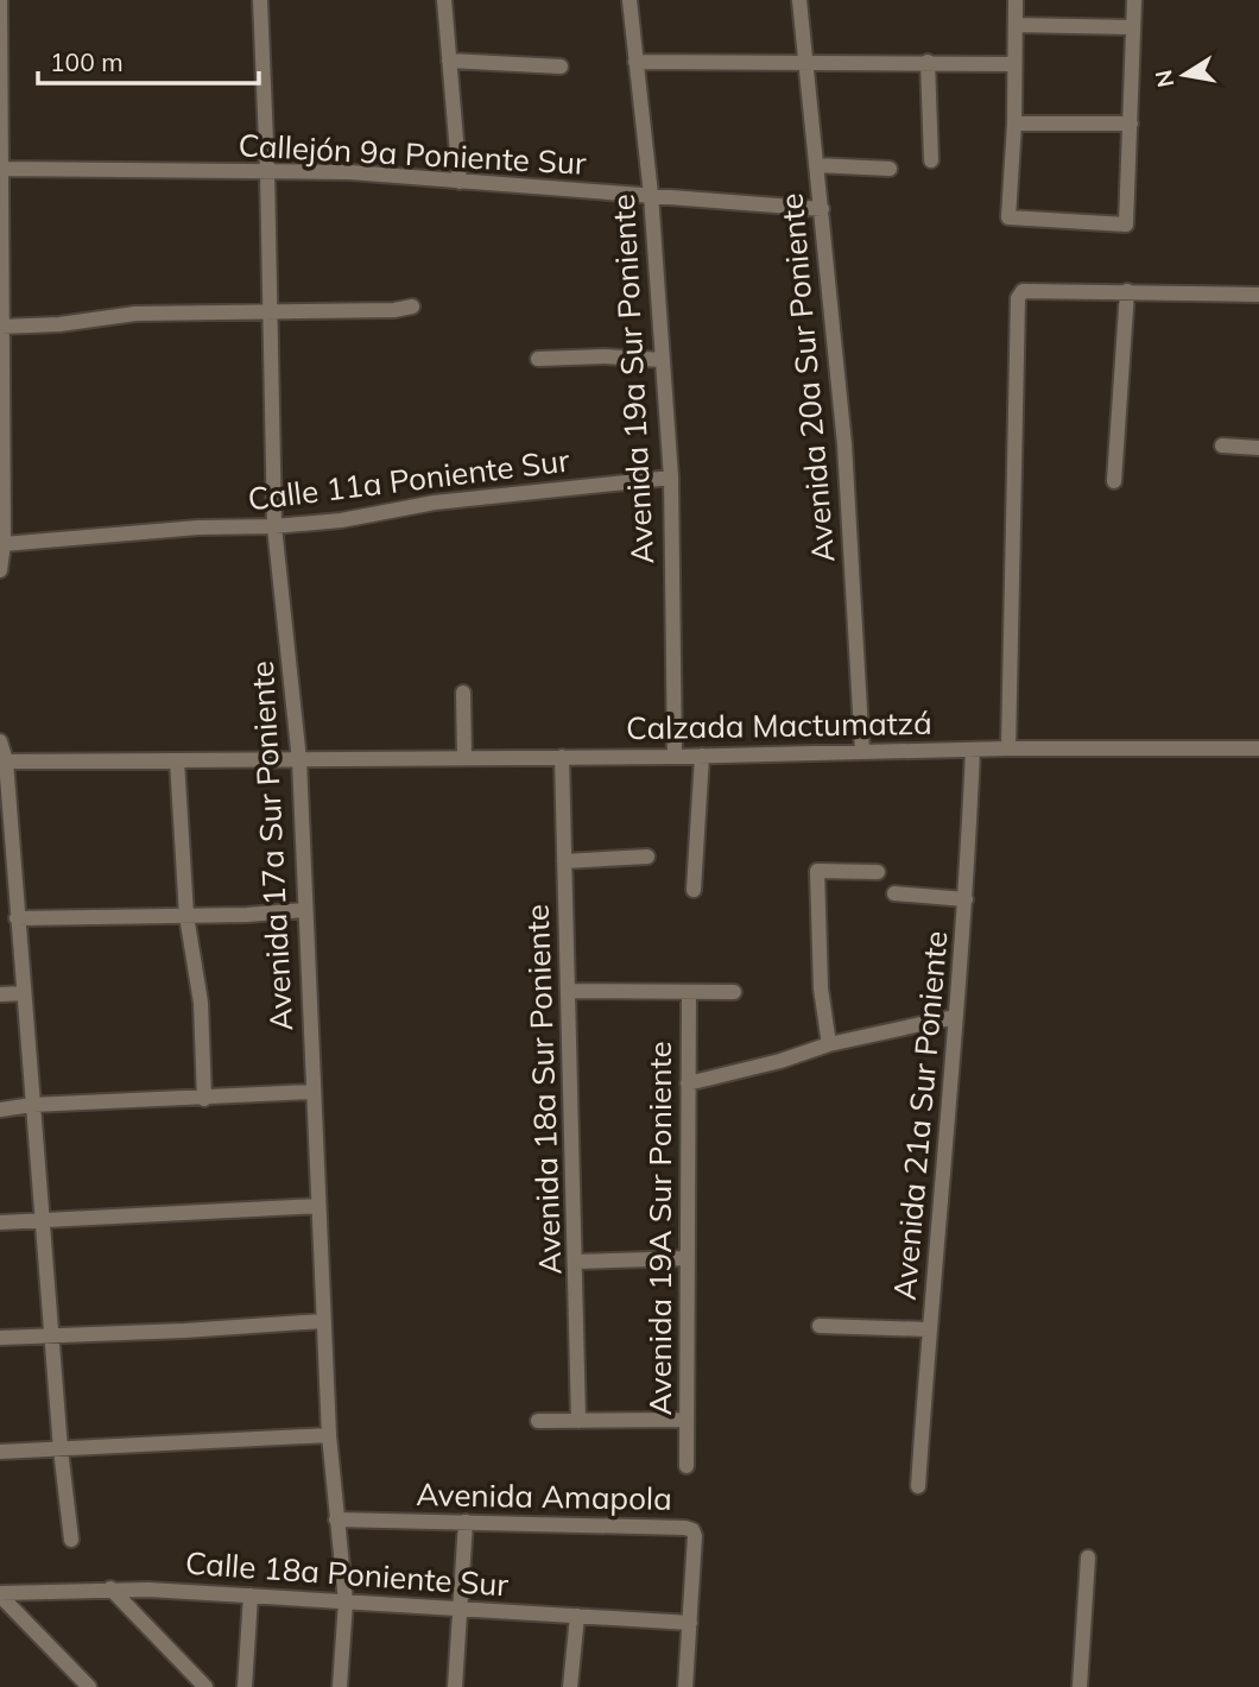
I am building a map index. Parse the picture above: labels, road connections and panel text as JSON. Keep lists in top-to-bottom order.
{
  "streets": {
    "street": [
      "Callejón 9a Poniente Sur",
      "Avenida 20a Sur Poniente",
      "Avenida 19a Sur Poniente",
      "Calle 11a Poniente Sur",
      "Calzada Mactumatzá",
      "Avenida 17a Sur Poniente",
      "Avenida 18a Sur Poniente",
      "Avenida 21a Sur Poniente",
      "Avenida 19A Sur Poniente",
      "Avenida Amapola",
      "Calle 18a Poniente Sur"
    ]
  },
  "crossings": [
    ["Callejón 9a Poniente Sur", "Avenida 20a Sur Poniente"],
    ["Callejón 9a Poniente Sur", "Avenida 19a Sur Poniente"],
    ["Callejón 9a Poniente Sur", "Avenida 17a Sur Poniente"],
    ["Avenida 20a Sur Poniente", "Calzada Mactumatzá"],
    ["Avenida 19a Sur Poniente", "Calle 11a Poniente Sur"],
    ["Avenida 19a Sur Poniente", "Calzada Mactumatzá"],
    ["Calle 11a Poniente Sur", "Avenida 17a Sur Poniente"],
    ["Calzada Mactumatzá", "Avenida 17a Sur Poniente"],
    ["Calzada Mactumatzá", "Avenida 18a Sur Poniente"],
    ["Calzada Mactumatzá", "Avenida 21a Sur Poniente"],
    ["Avenida 17a Sur Poniente", "Avenida Amapola"],
    ["Avenida 17a Sur Poniente", "Calle 18a Poniente Sur"],
    ["Avenida Amapola", "Calle 18a Poniente Sur"]
  ],
  "scale_bar": "100 m",
  "north": "left"
}
